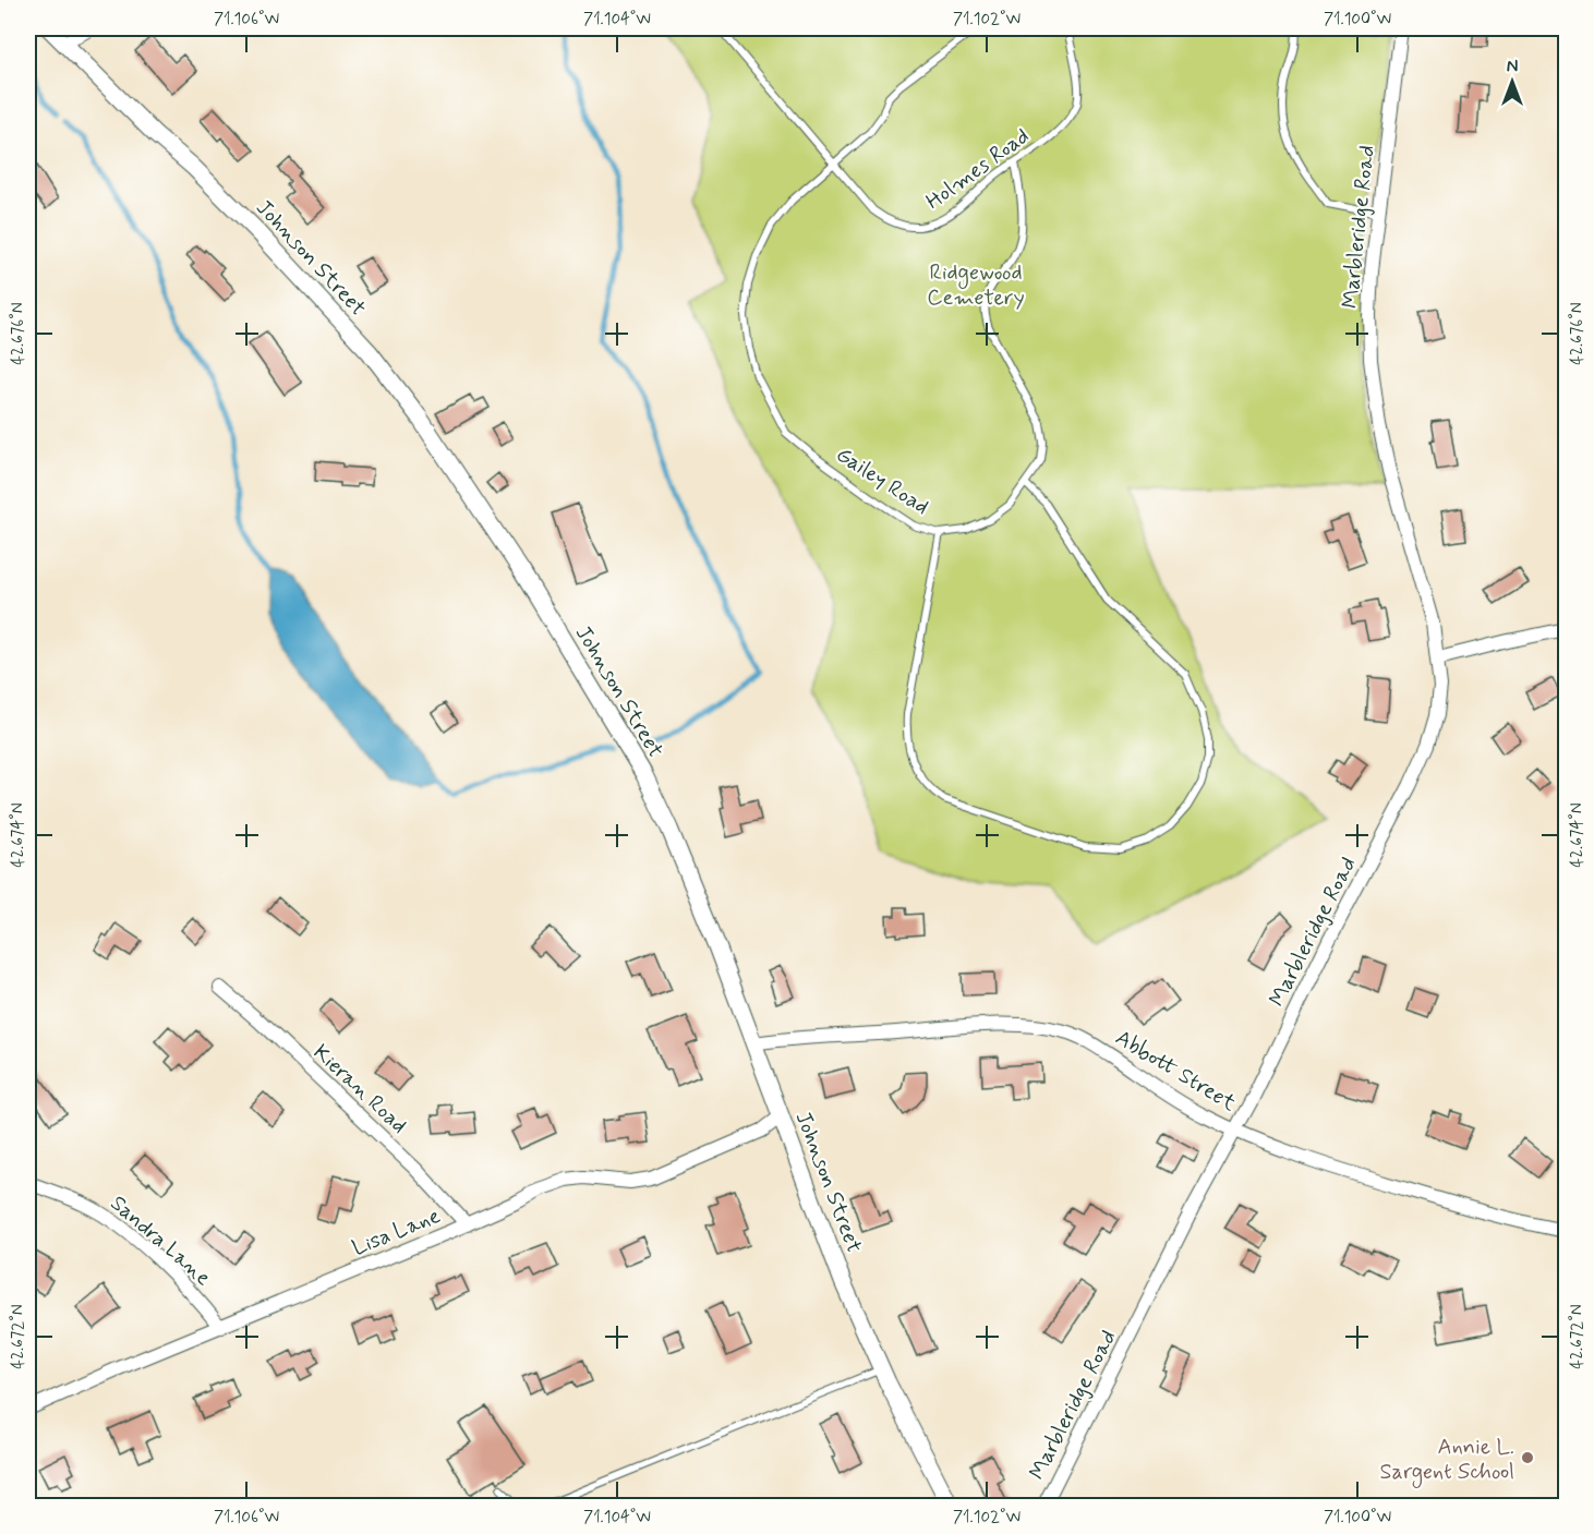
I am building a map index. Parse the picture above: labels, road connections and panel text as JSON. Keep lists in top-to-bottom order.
{
  "streets": {
    "street": [
      "Marbleridge Road",
      "Johnson Street",
      "Abbott Street",
      "Kieran Road",
      "Lisa Lane",
      "Sandra Lane"
    ],
    "lane": ["Holmes Road", "Gailey Road"]
  },
  "crossings": [
    ["Holmes Road", "Gailey Road"],
    ["Marbleridge Road", "Abbott Street"],
    ["Johnson Street", "Abbott Street"],
    ["Johnson Street", "Lisa Lane"],
    ["Kieran Road", "Lisa Lane"],
    ["Lisa Lane", "Sandra Lane"]
  ],
  "parks": ["Ridgewood Cemetery"],
  "places": ["Annie L. Sargent School"],
  "north": "top",
  "coordinates": [
    "71.106°W",
    "71.104°W",
    "71.102°W",
    "71.100°W",
    "42.676°N",
    "42.674°N",
    "42.672°N"
  ]
}
